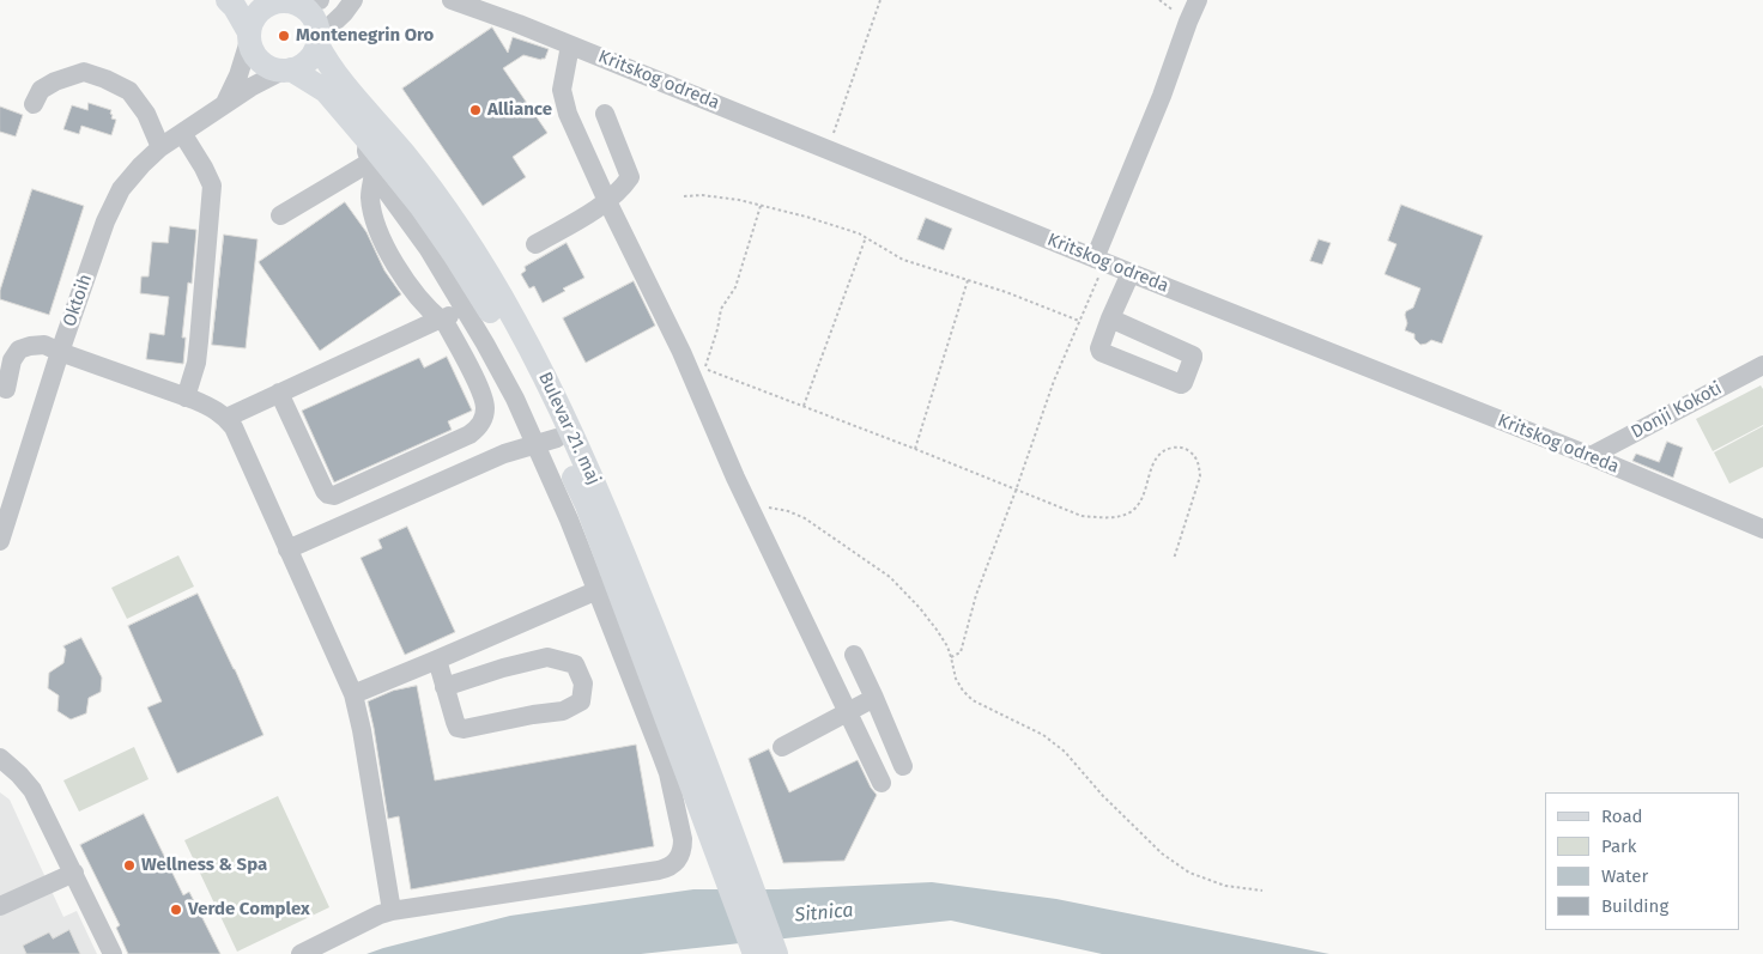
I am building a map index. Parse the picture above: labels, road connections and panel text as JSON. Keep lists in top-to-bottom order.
{
  "streets": {
    "main road": ["Bulevar 21. maj"],
    "street": ["Kritskog odreda", "Oktoih", "Donji Kokoti"]
  },
  "crossings": [
    ["Kritskog odreda", "Donji Kokoti"],
    ["Oktoih", "Bulevar 21. maj"]
  ],
  "water": ["Sitnica"],
  "places": [
    "Montenegrin Oro",
    "Alliance",
    "Wellness & Spa",
    "Verde Complex"
  ],
  "legend": [
    "Road",
    "Park",
    "Water",
    "Building"
  ]
}
